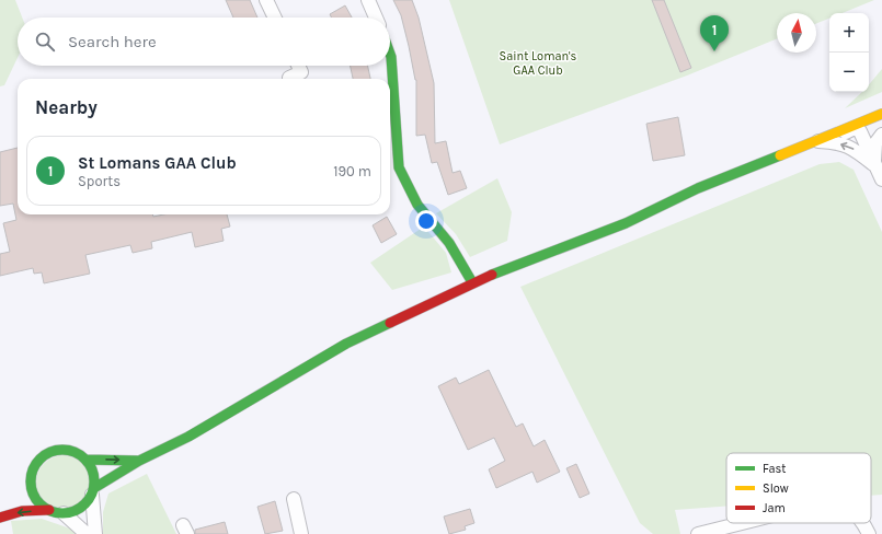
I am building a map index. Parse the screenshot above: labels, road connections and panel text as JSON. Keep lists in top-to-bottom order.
{
  "parks": ["Saint Loman's GAA Club"],
  "legend": ["Fast", "Slow", "Jam"],
  "north": "top",
  "page": {
    "map_buttons": ["+", "−"],
    "pins": "1",
    "search": "Search here",
    "heading": "Nearby",
    "list": [
      {
        "mark": "1",
        "name": "St Lomans GAA Club",
        "note": "Sports",
        "value": "190 m"
      }
    ]
  }
}
